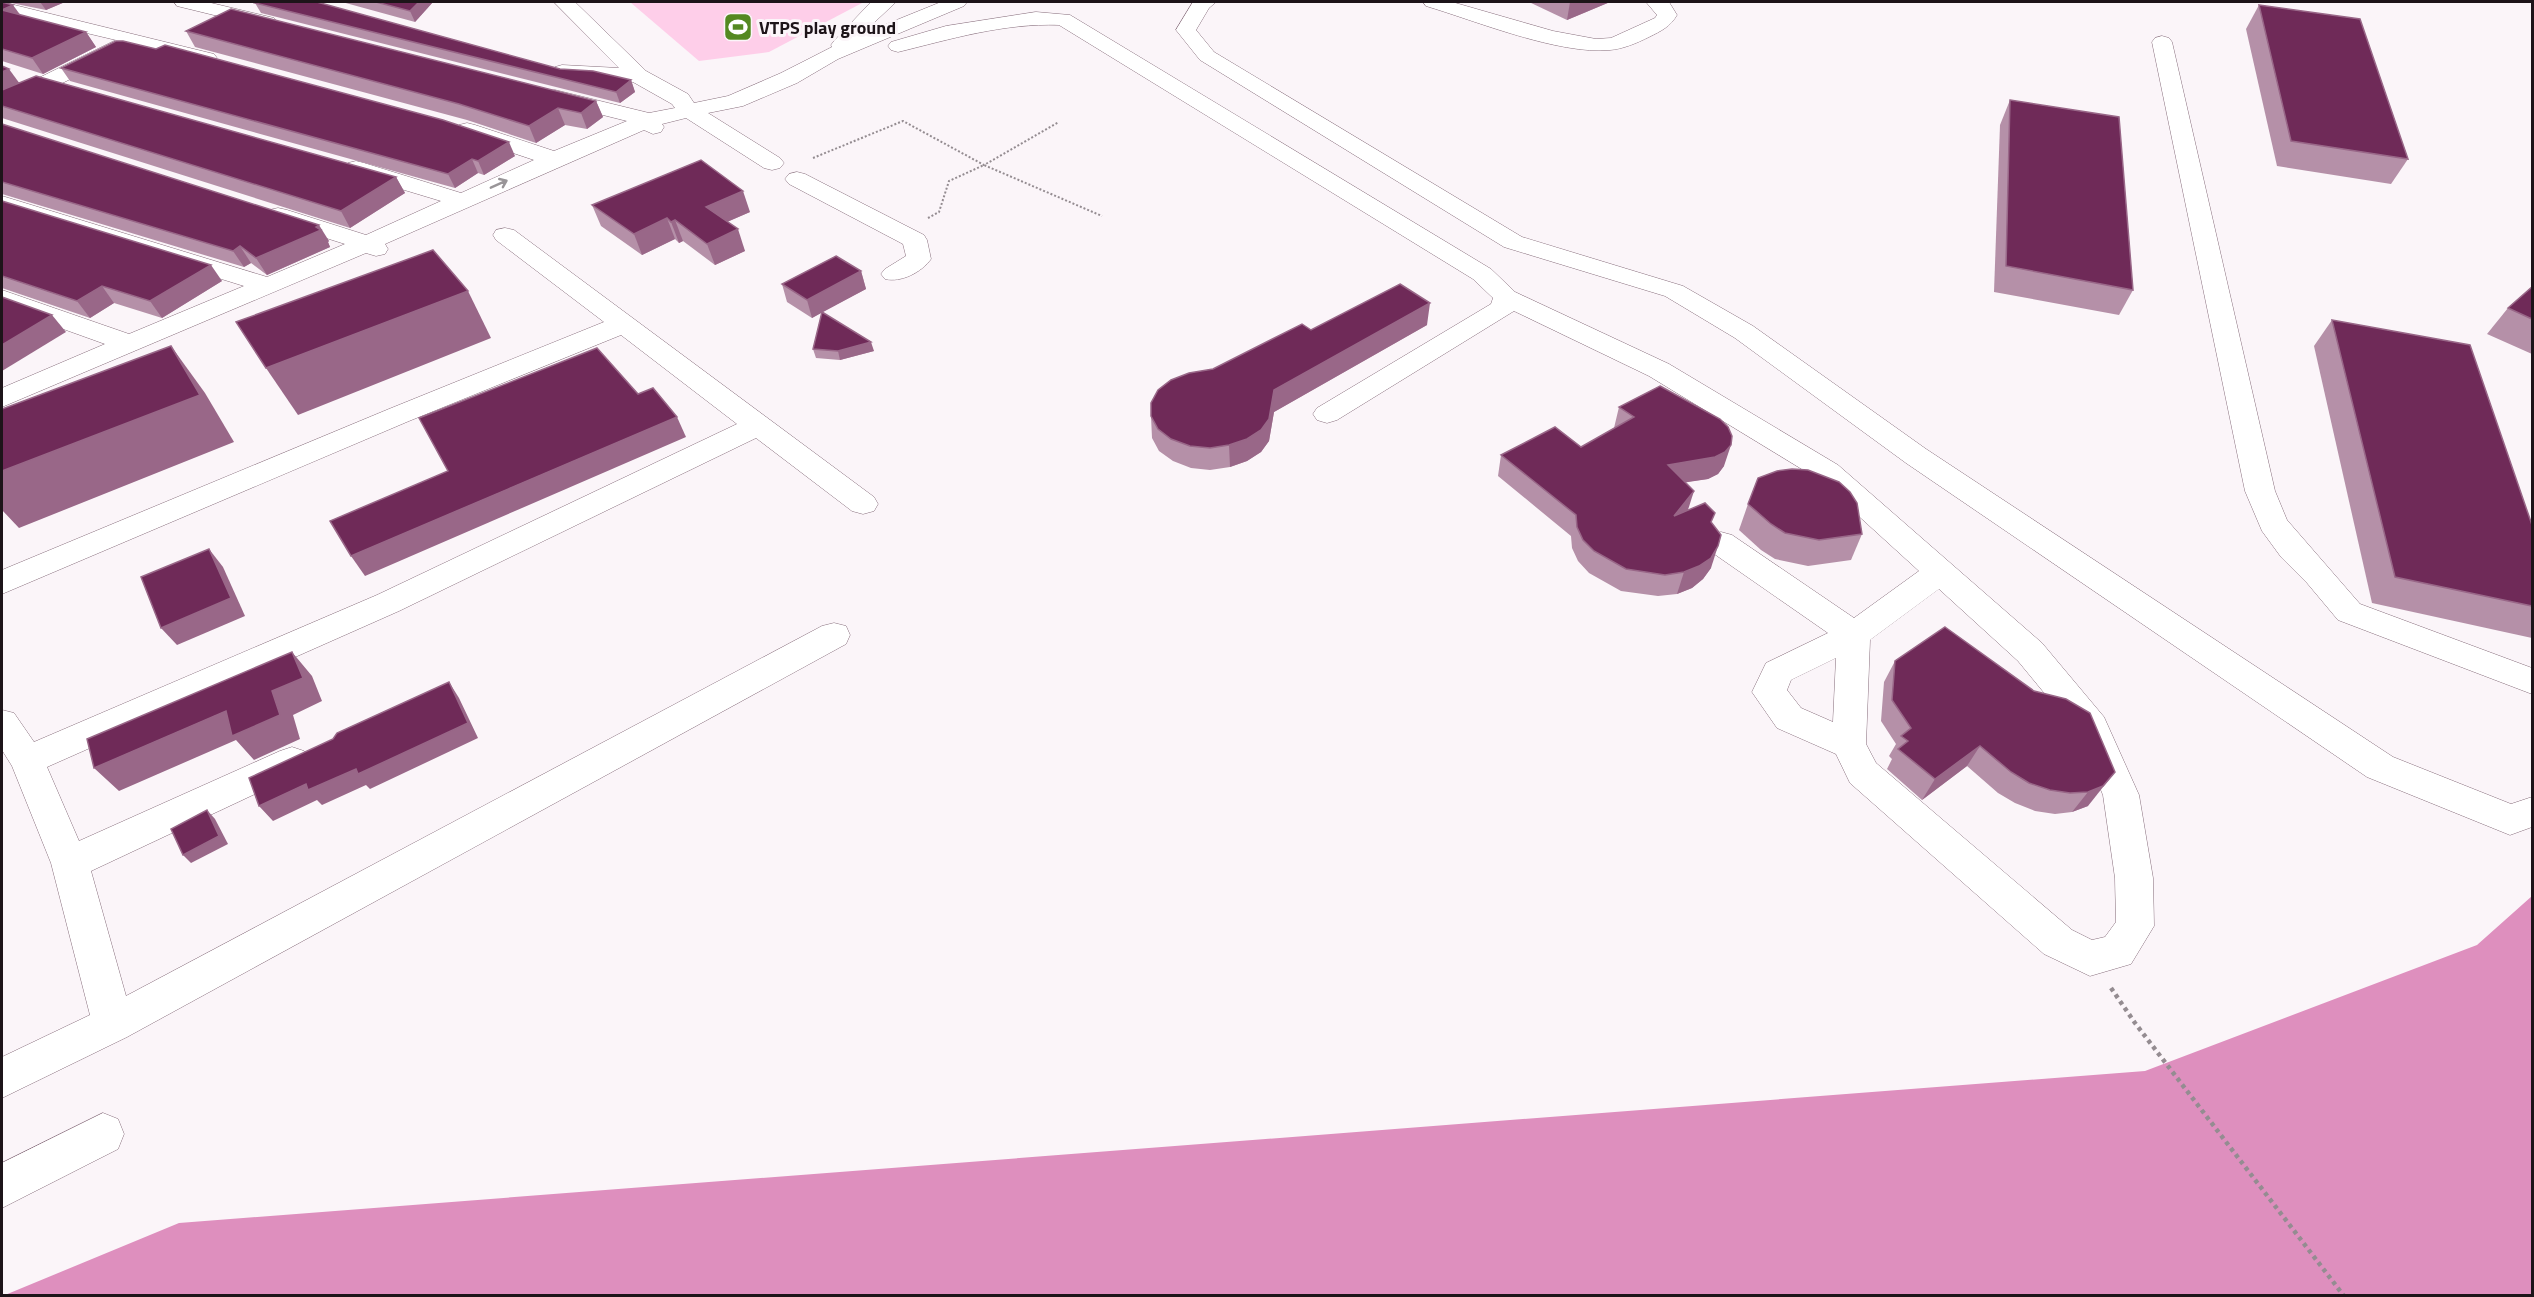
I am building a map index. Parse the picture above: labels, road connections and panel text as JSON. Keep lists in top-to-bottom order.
{
  "places": {
    "sports": ["VTPS play ground"]
  }
}
